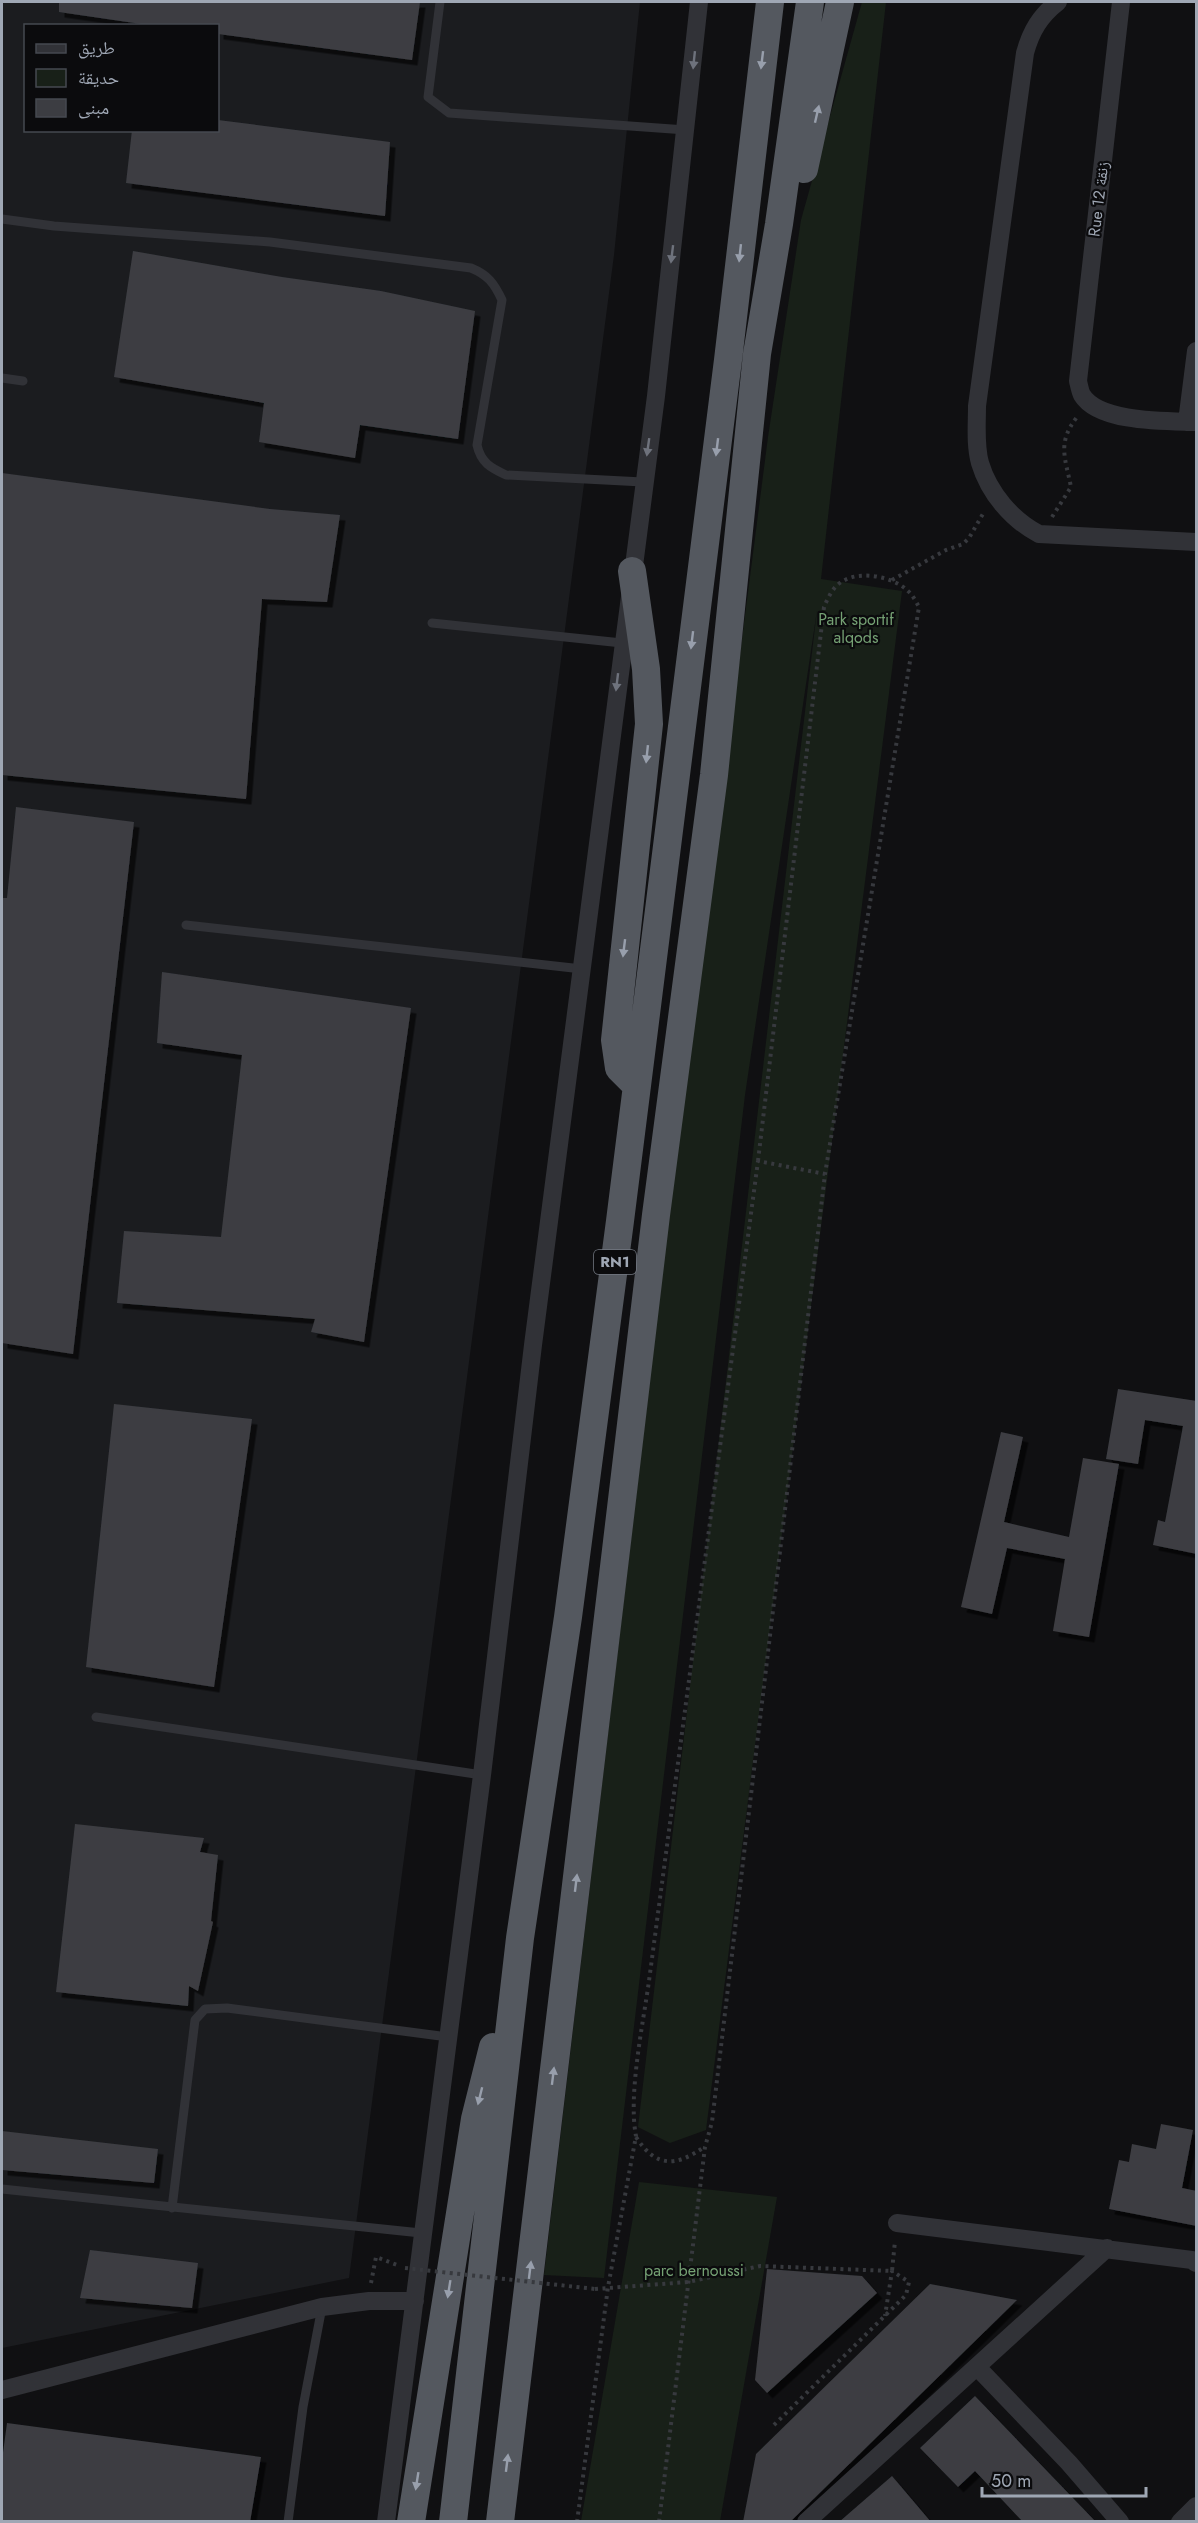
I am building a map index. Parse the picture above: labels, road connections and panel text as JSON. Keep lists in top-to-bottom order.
{
  "streets": {
    "highway": ["RN1"],
    "street": ["Rue 12 زنقة"]
  },
  "parks": ["Park sportif alqods", "parc bernoussi"],
  "legend": ["طريق", "حديقة", "مبنى"],
  "scale_bar": "50 m"
}
